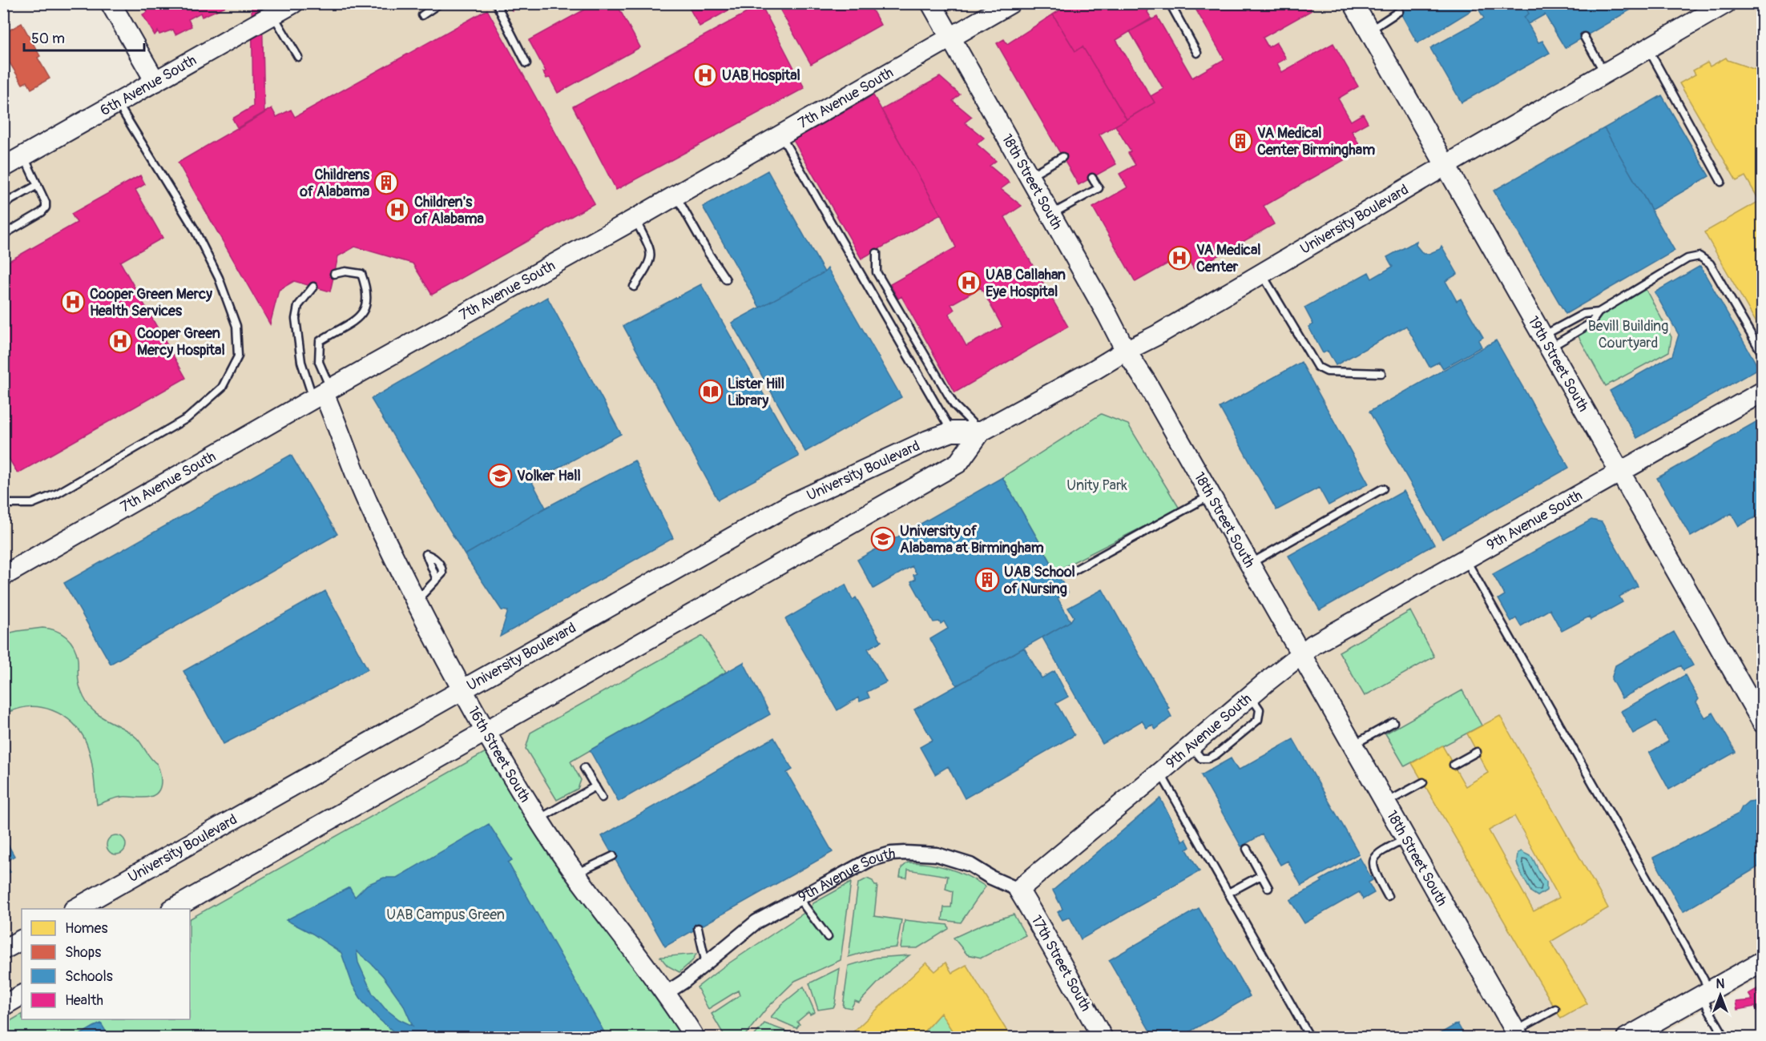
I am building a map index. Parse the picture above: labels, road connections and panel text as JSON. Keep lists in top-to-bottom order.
{
  "streets": {
    "street": [
      "6th Avenue South",
      "7th Avenue South",
      "18th Street South",
      "University Boulevard",
      "19th Street South",
      "9th Avenue South",
      "16th Street South",
      "17th Street South"
    ]
  },
  "crossings": [
    ["7th Avenue South", "18th Street South"],
    ["7th Avenue South", "16th Street South"],
    ["18th Street South", "University Boulevard"],
    ["18th Street South", "9th Avenue South"],
    ["University Boulevard", "19th Street South"],
    ["University Boulevard", "16th Street South"],
    ["19th Street South", "9th Avenue South"],
    ["9th Avenue South", "16th Street South"],
    ["9th Avenue South", "17th Street South"]
  ],
  "parks": ["Bevill Building Courtyard", "Unity Park", "UAB Campus Green"],
  "places": {
    "hospital": [
      "UAB Hospital",
      "Children's of Alabama",
      "VA Medical Center",
      "UAB Callahan Eye Hospital",
      "Cooper Green Mercy Health Services",
      "Cooper Green Mercy Hospital"
    ],
    "building": ["VA Medical Center Birmingham", "Childrens of Alabama", "UAB School of Nursing"],
    "library": ["Lister Hill Library"],
    "school or university": ["Volker Hall", "University of Alabama at Birmingham"]
  },
  "legend": [
    "Homes",
    "Shops",
    "Schools",
    "Health"
  ],
  "scale_bar": "50 m",
  "north": "top"
}
